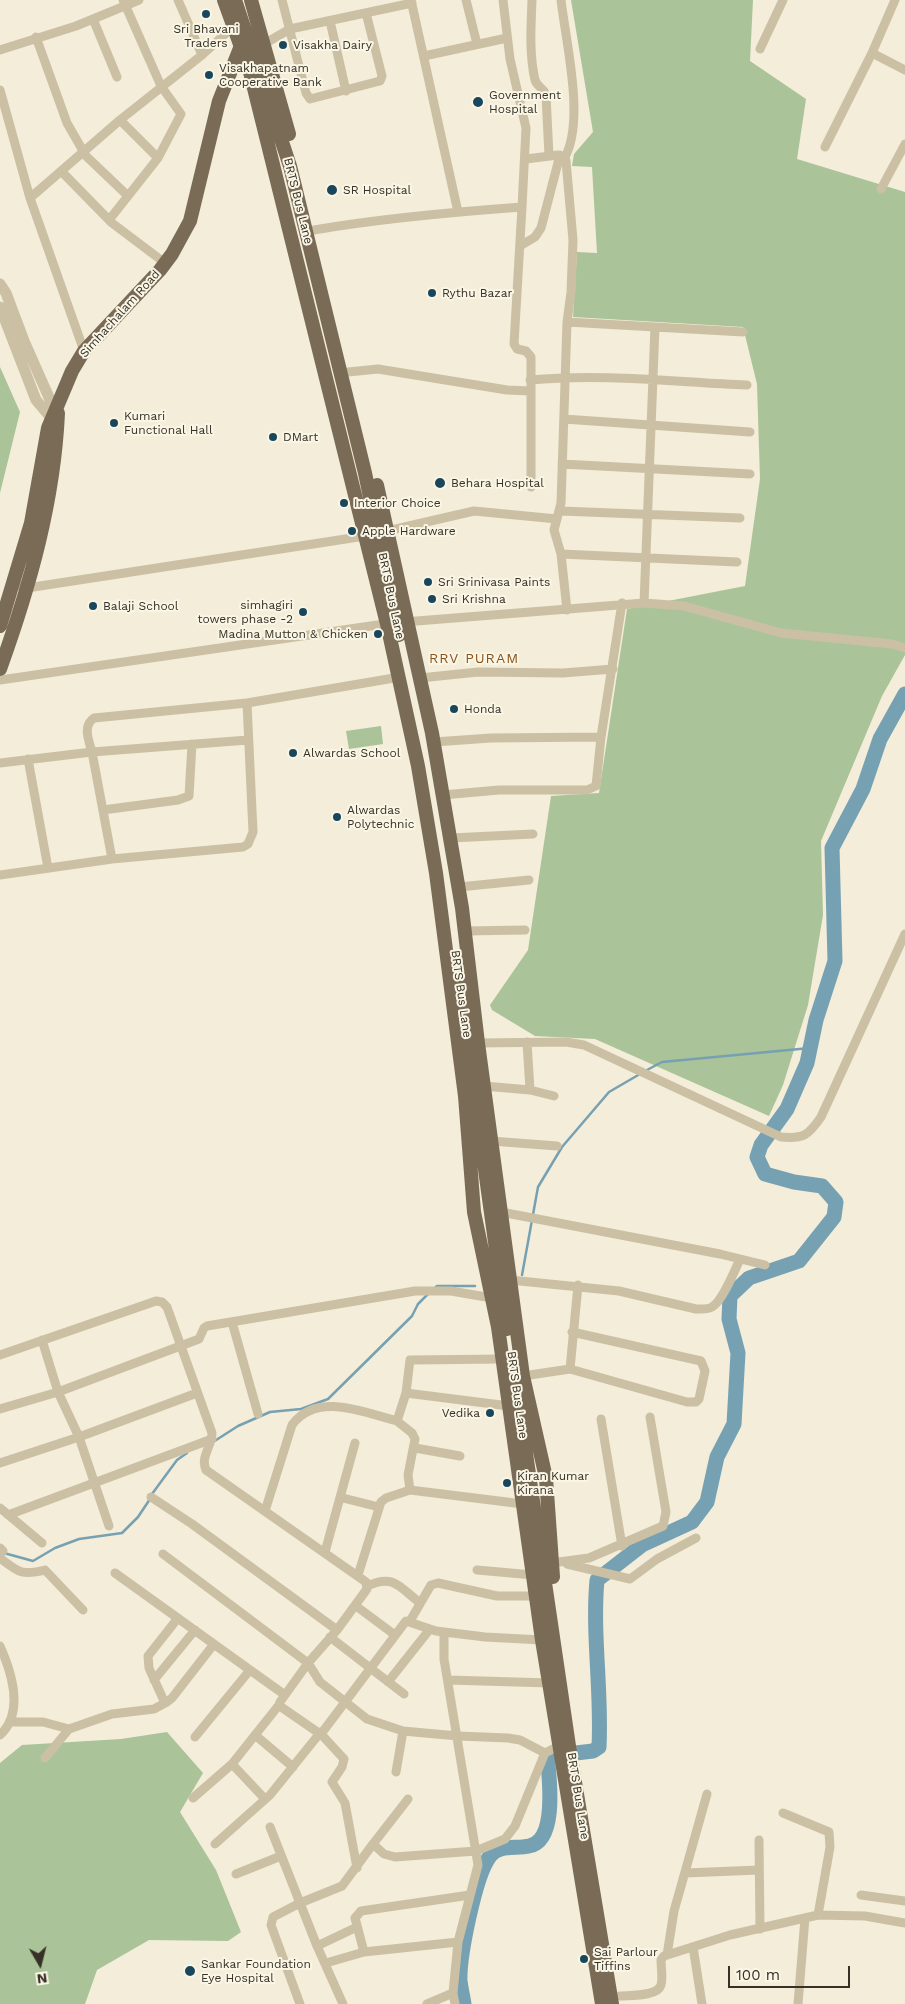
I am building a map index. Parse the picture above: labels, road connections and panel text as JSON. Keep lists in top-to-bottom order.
{
  "streets": {
    "main road": ["BRTS Bus Lane", "Simhachalam Road"]
  },
  "crossings": [
    ["BRTS Bus Lane", "Simhachalam Road"]
  ],
  "districts": ["RRV PURAM"],
  "places": [
    "Sri Bhavani Traders",
    "Visakha Dairy",
    "Visakhapatnam Cooperative Bank",
    "Government Hospital",
    "SR Hospital",
    "Rythu Bazar",
    "Kumari Functional Hall",
    "DMart",
    "Behara Hospital",
    "Interior Choice",
    "Apple Hardware",
    "Sri Srinivasa Paints",
    "Sri Krishna",
    "Balaji School",
    "simhagiri towers phase -2",
    "Madina Mutton & Chicken",
    "Honda",
    "Alwardas School",
    "Alwardas Polytechnic",
    "Vedika",
    "Kiran Kumar Kirana",
    "Sai Parlour Tiffins",
    "Sankar Foundation Eye Hospital"
  ],
  "scale_bar": "100 m",
  "north": "bottom"
}
